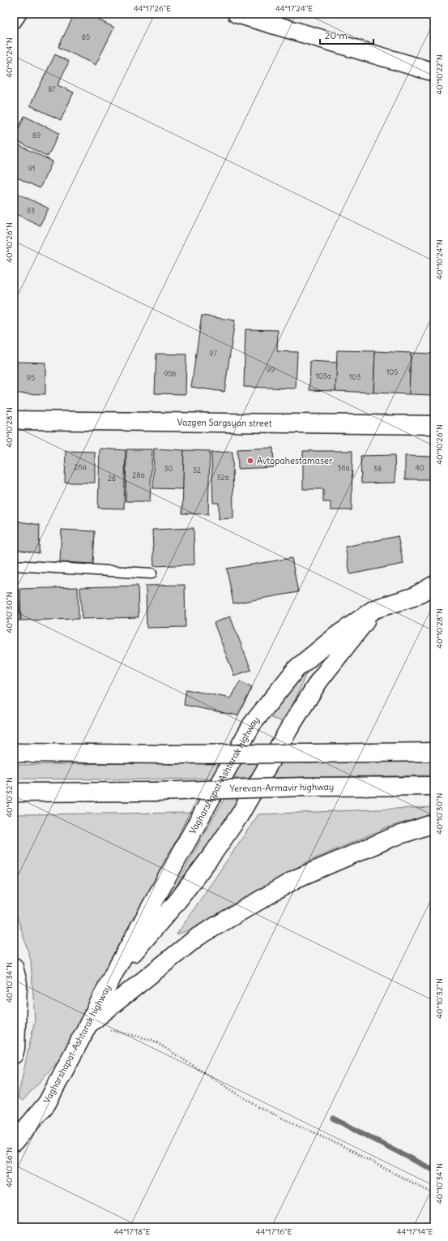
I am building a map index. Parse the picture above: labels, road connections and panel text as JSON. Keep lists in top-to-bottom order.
{
  "streets": {
    "main road": ["Vazgen Sargsyan street", "Vagharshapat-Ashtarak highway", "Yerevan-Armavir highway"]
  },
  "places": ["Avtopahestamaser"],
  "house_numbers": [
    "85",
    "87",
    "89",
    "91",
    "93",
    "97",
    "99",
    "105",
    "95b",
    "103a",
    "103",
    "95",
    "26a",
    "36a",
    "40",
    "30",
    "38",
    "32",
    "28a",
    "32a",
    "28"
  ],
  "scale_bar": "20 m",
  "coordinates": [
    "44°17'26\"E",
    "44°17'24\"E",
    "40°10'24\"N",
    "40°10'22\"N",
    "40°10'26\"N",
    "40°10'28\"N",
    "40°10'30\"N",
    "40°10'32\"N",
    "40°10'34\"N",
    "40°10'36\"N",
    "44°17'18\"E",
    "44°17'16\"E",
    "44°17'14\"E"
  ]
}
